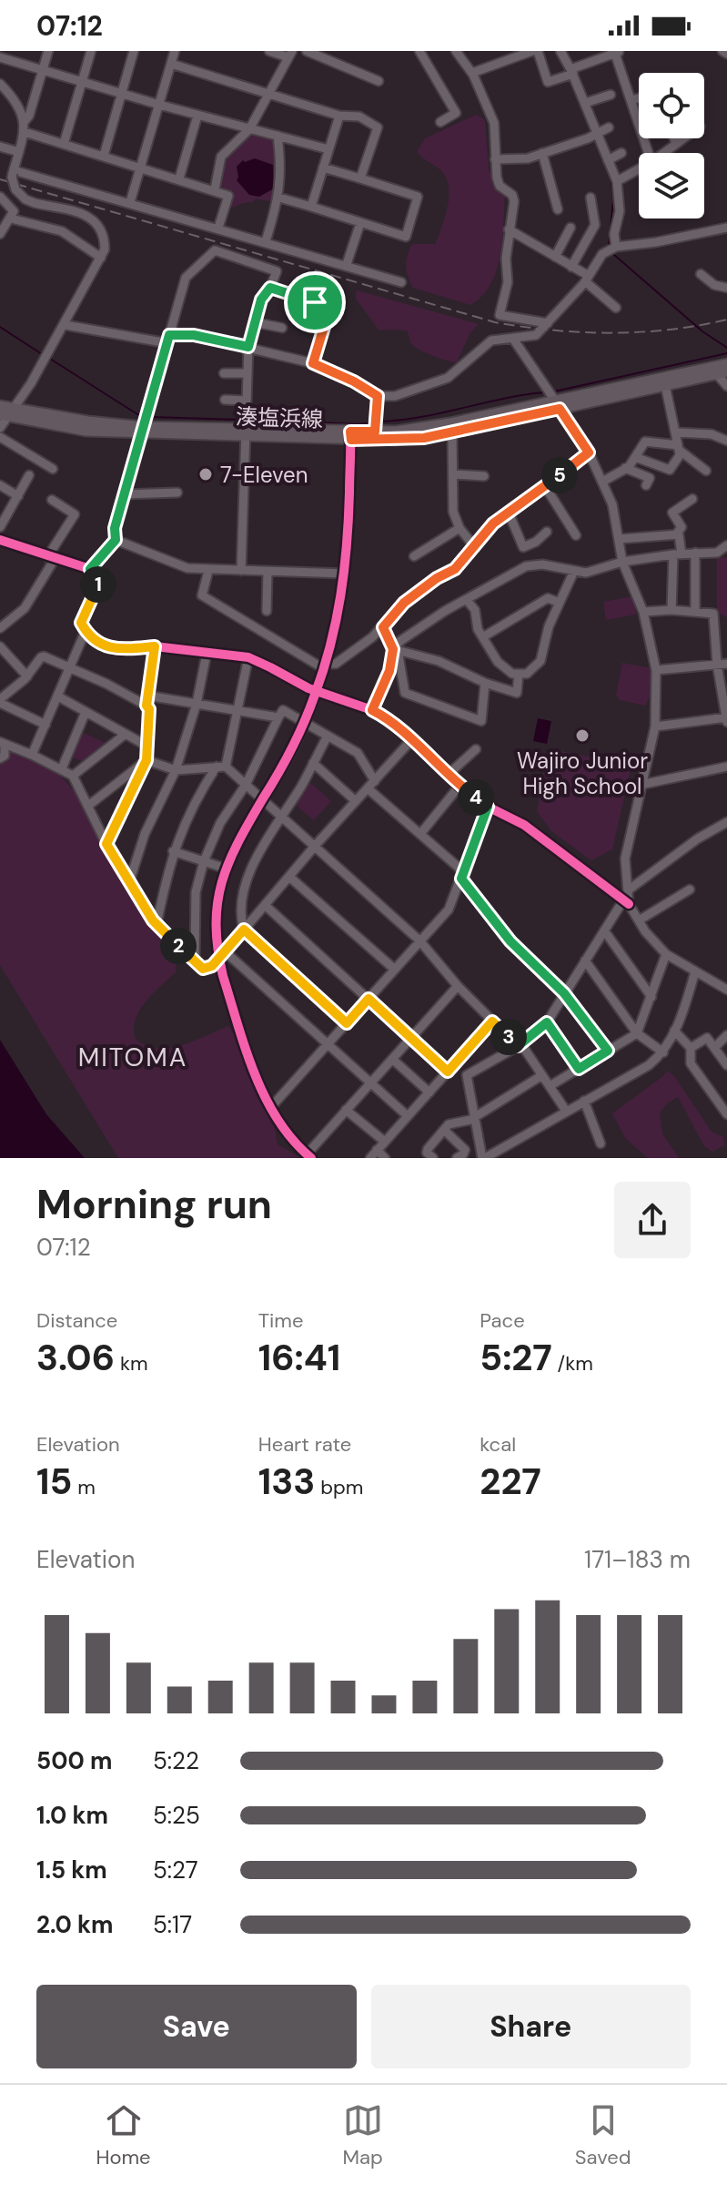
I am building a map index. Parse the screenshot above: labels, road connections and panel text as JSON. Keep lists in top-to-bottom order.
{
  "streets": {
    "main road": ["湊塩浜線"]
  },
  "districts": ["MITOMA"],
  "places": ["7-Eleven", "Wajiro Junior High School"],
  "page": {
    "status": "07:12",
    "pins": [
      "5",
      "1",
      "4",
      "2",
      "3"
    ],
    "heading": ["Morning run", "07:12"],
    "stats": [
      ["Distance", "3.06 km"],
      ["Time", "16:41"],
      ["Pace", "5:27 /km"],
      ["Elevation", "15 m"],
      ["Heart rate", "133 bpm"],
      ["kcal", "227"]
    ],
    "chart": ["Elevation", "171–183 m"],
    "list": [
      {
        "name": "500 m",
        "note": "5:22"
      },
      {
        "name": "1.0 km",
        "note": "5:25"
      },
      {
        "name": "1.5 km",
        "note": "5:27"
      },
      {
        "name": "2.0 km",
        "note": "5:17"
      }
    ],
    "buttons": ["Save", "Share"],
    "tabs": ["Home", "Map", "Saved"]
  }
}
